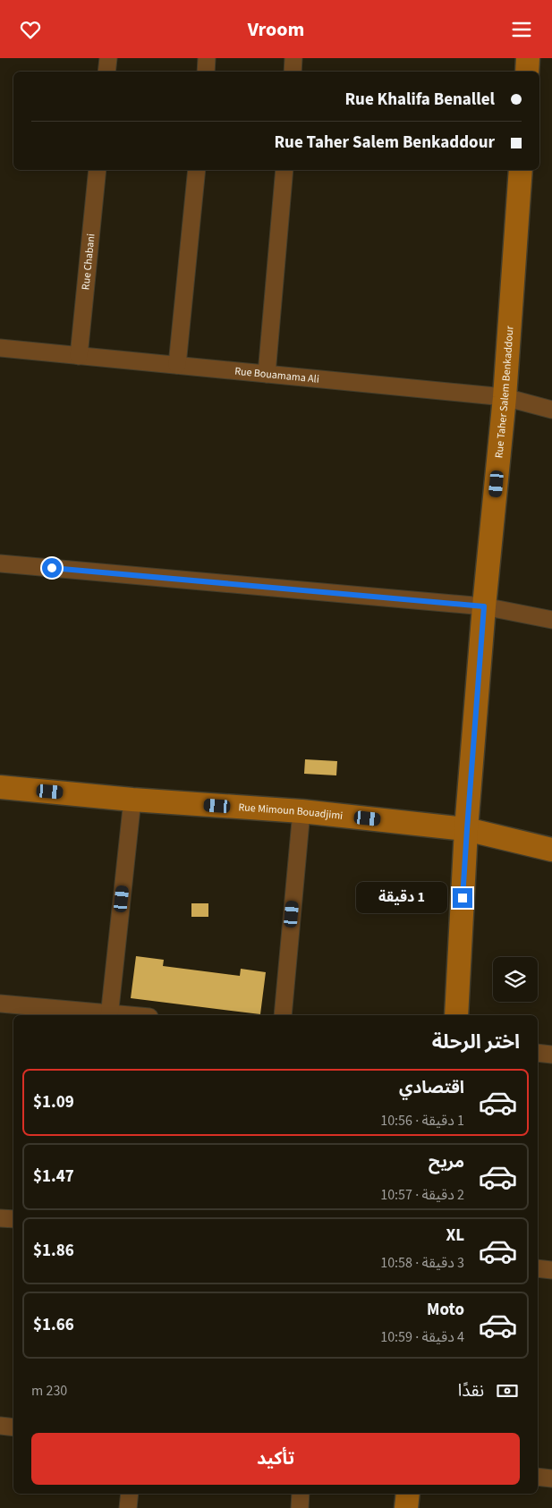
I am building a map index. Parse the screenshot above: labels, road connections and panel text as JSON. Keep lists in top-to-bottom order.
{
  "streets": {
    "street": [
      "Rue Chabani",
      "Rue Bouamama Ali",
      "Rue Taher Salem Benkaddour",
      "Rue Mimoun Bouadjimi"
    ]
  },
  "crossings": [
    ["Rue Chabani", "Rue Bouamama Ali"],
    ["Rue Bouamama Ali", "Rue Taher Salem Benkaddour"],
    ["Rue Taher Salem Benkaddour", "Rue Mimoun Bouadjimi"]
  ],
  "page": {
    "header": "Vroom",
    "banner": ["Rue Khalifa Benallel", "Rue Taher Salem Benkaddour"],
    "bubble": "1 دقيقة",
    "heading": "اختر الرحلة",
    "list": [
      {
        "name": "اقتصادي",
        "note": "1 دقيقة · 10:56",
        "value": "$1.09"
      },
      {
        "name": "مريح",
        "note": "2 دقيقة · 10:57",
        "value": "$1.47"
      },
      {
        "name": "XL",
        "note": "3 دقيقة · 10:58",
        "value": "$1.86"
      },
      {
        "name": "Moto",
        "note": "4 دقيقة · 10:59",
        "value": "$1.66"
      }
    ],
    "pay": ["نقدًا", "230 m"],
    "buttons": "تأكيد"
  }
}
